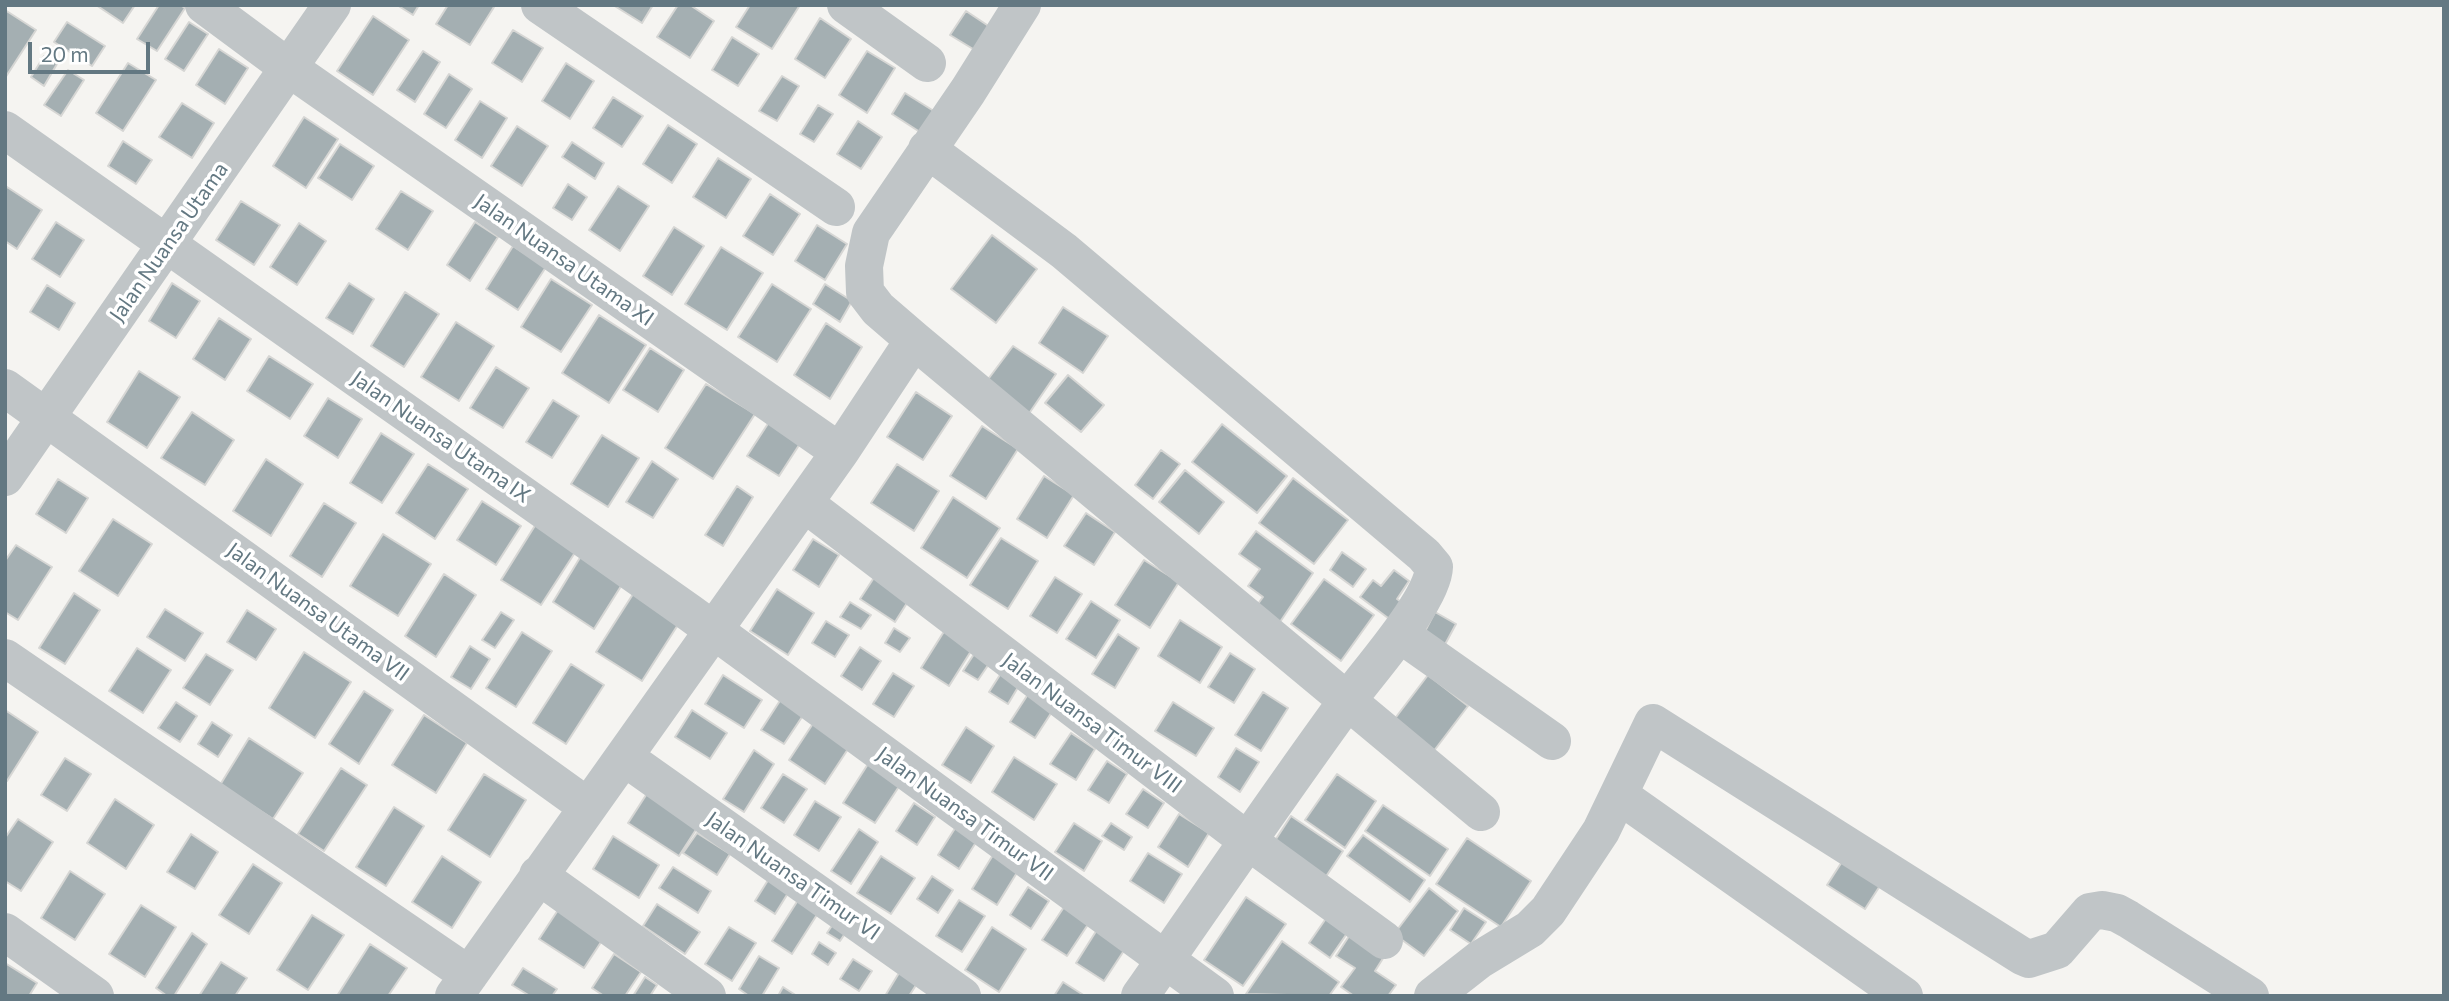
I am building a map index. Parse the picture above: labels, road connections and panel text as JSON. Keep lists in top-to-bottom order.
{
  "streets": {
    "street": [
      "Jalan Nuansa Utama",
      "Jalan Nuansa Utama XI",
      "Jalan Nuansa Utama IX",
      "Jalan Nuansa Utama VII",
      "Jalan Nuansa Timur VIII",
      "Jalan Nuansa Timur VII",
      "Jalan Nuansa Timur VI"
    ]
  },
  "crossings": [
    ["Jalan Nuansa Utama", "Jalan Nuansa Utama XI"],
    ["Jalan Nuansa Utama", "Jalan Nuansa Utama IX"],
    ["Jalan Nuansa Utama", "Jalan Nuansa Utama VII"],
    ["Jalan Nuansa Utama IX", "Jalan Nuansa Timur VII"]
  ],
  "scale_bar": "20 m"
}
